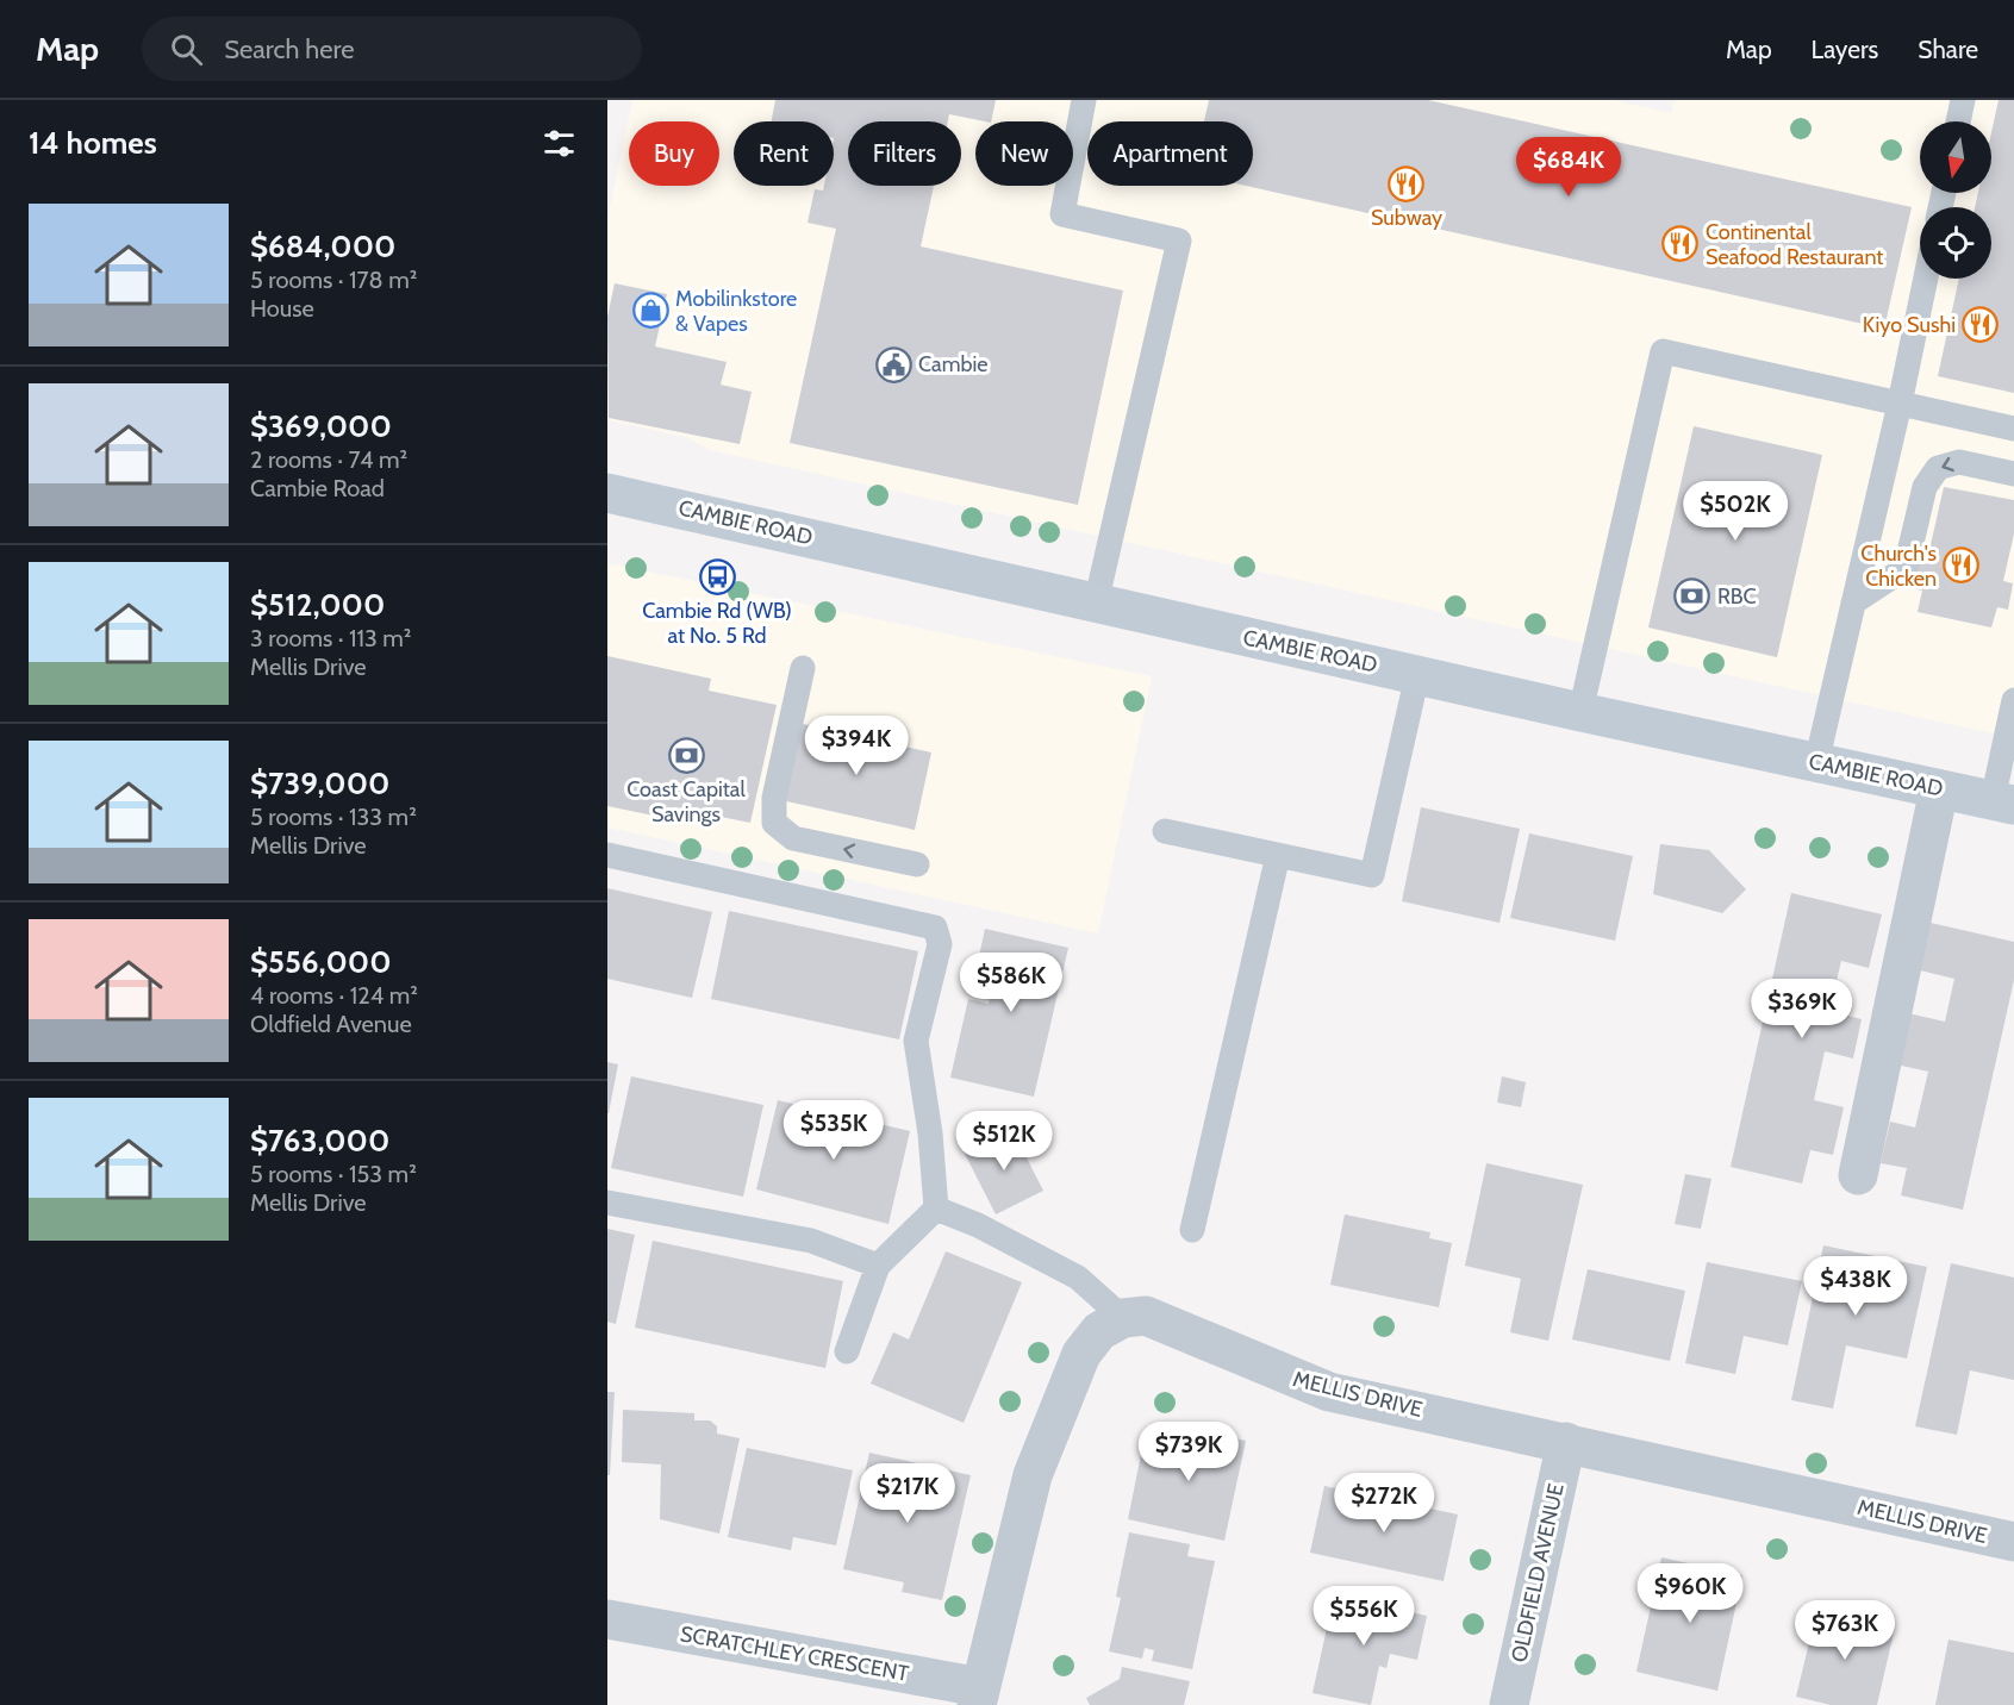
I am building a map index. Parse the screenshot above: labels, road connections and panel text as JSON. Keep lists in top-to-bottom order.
{
  "streets": {
    "main road": ["CAMBIE ROAD"],
    "street": ["MELLIS DRIVE", "OLDFIELD AVENUE", "SCRATCHLEY CRESCENT"]
  },
  "crossings": [
    ["MELLIS DRIVE", "OLDFIELD AVENUE"]
  ],
  "places": {
    "restaurant": [
      "Subway",
      "Continental Seafood Restaurant",
      "Kiyo Sushi",
      "Church's Chicken"
    ],
    "shop": ["Mobilinkstore & Vapes"],
    "public building": ["Cambie"],
    "bus stop": ["Cambie Rd (WB) at No. 5 Rd"],
    "bank": ["RBC", "Coast Capital Savings"]
  },
  "north": "bottom",
  "page": {
    "header": "Map",
    "search": "Search here",
    "nav": ["Map", "Layers", "Share"],
    "heading": "14 homes",
    "chip": [
      "Buy",
      "Rent",
      "Filters",
      "New",
      "Apartment"
    ],
    "price": [
      "$684K",
      "$502K",
      "$394K",
      "$586K",
      "$369K",
      "$535K",
      "$512K",
      "$438K",
      "$739K",
      "$217K",
      "$272K",
      "$960K",
      "$556K",
      "$763K"
    ],
    "list": [
      {
        "name": "$684,000",
        "note": "5 rooms · 178 m² · House"
      },
      {
        "name": "$369,000",
        "note": "2 rooms · 74 m² · Cambie Road"
      },
      {
        "name": "$512,000",
        "note": "3 rooms · 113 m² · Mellis Drive"
      },
      {
        "name": "$739,000",
        "note": "5 rooms · 133 m² · Mellis Drive"
      },
      {
        "name": "$556,000",
        "note": "4 rooms · 124 m² · Oldfield Avenue"
      },
      {
        "name": "$763,000",
        "note": "5 rooms · 153 m² · Mellis Drive"
      }
    ]
  }
}
